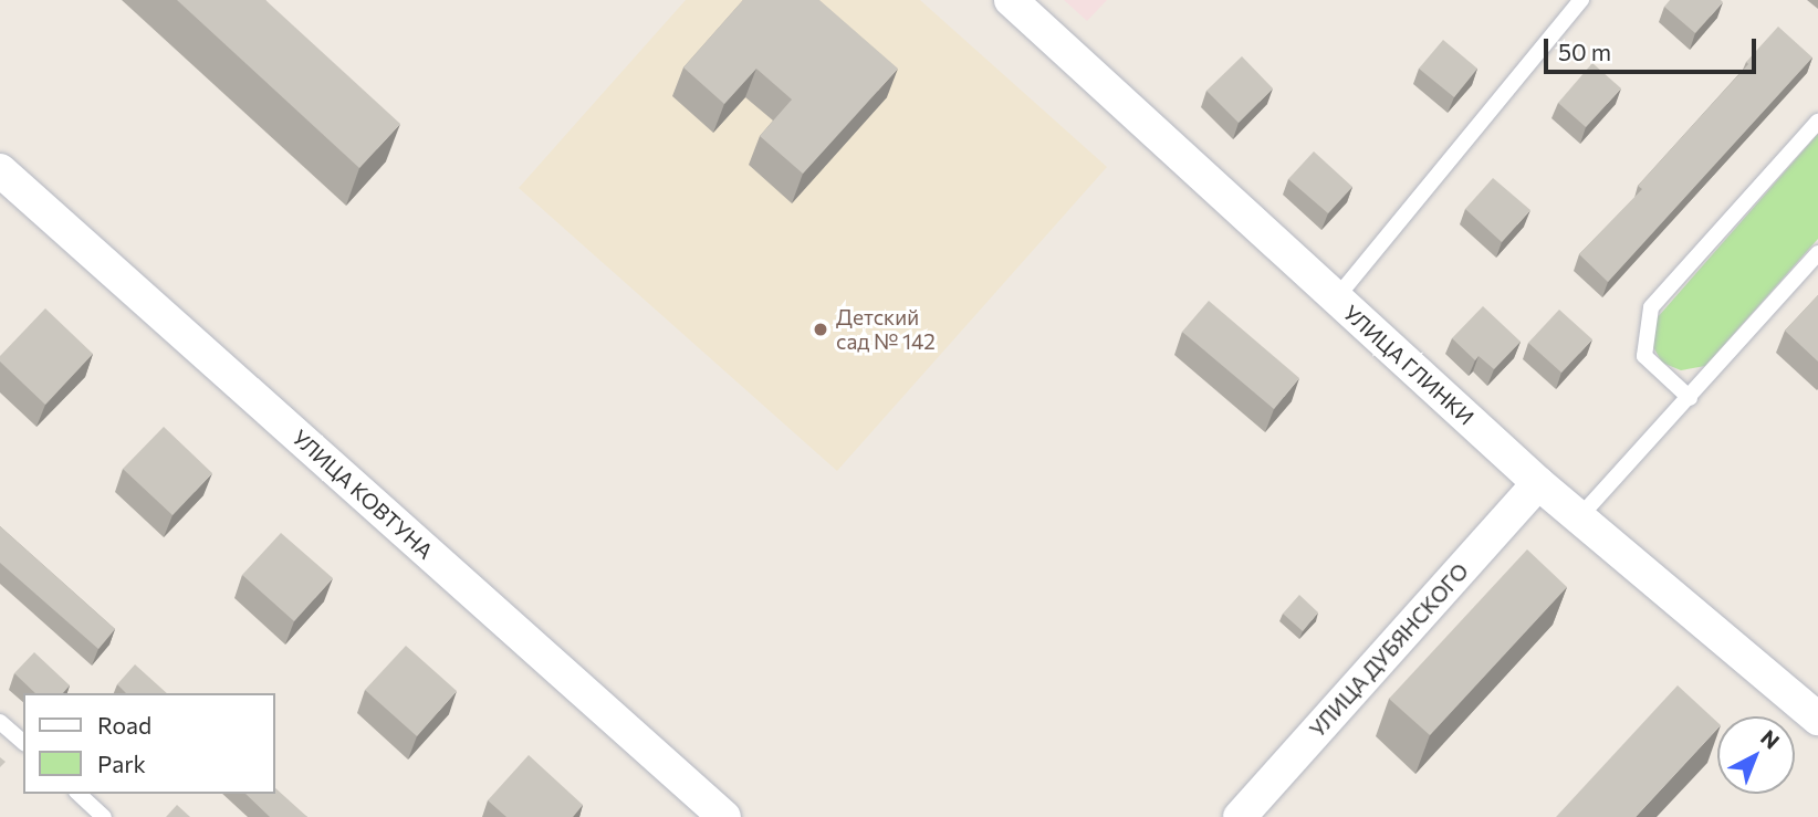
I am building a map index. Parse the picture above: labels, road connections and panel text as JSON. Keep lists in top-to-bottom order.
{
  "streets": {
    "street": ["УЛИЦА ГЛИНКИ", "УЛИЦА КОВТУНА", "УЛИЦА ДУБЯНСКОГО"]
  },
  "crossings": [
    ["УЛИЦА ГЛИНКИ", "УЛИЦА ДУБЯНСКОГО"]
  ],
  "places": ["Детский сад № 142"],
  "legend": ["Road", "Park"],
  "scale_bar": "50 m",
  "north": "top right"
}
